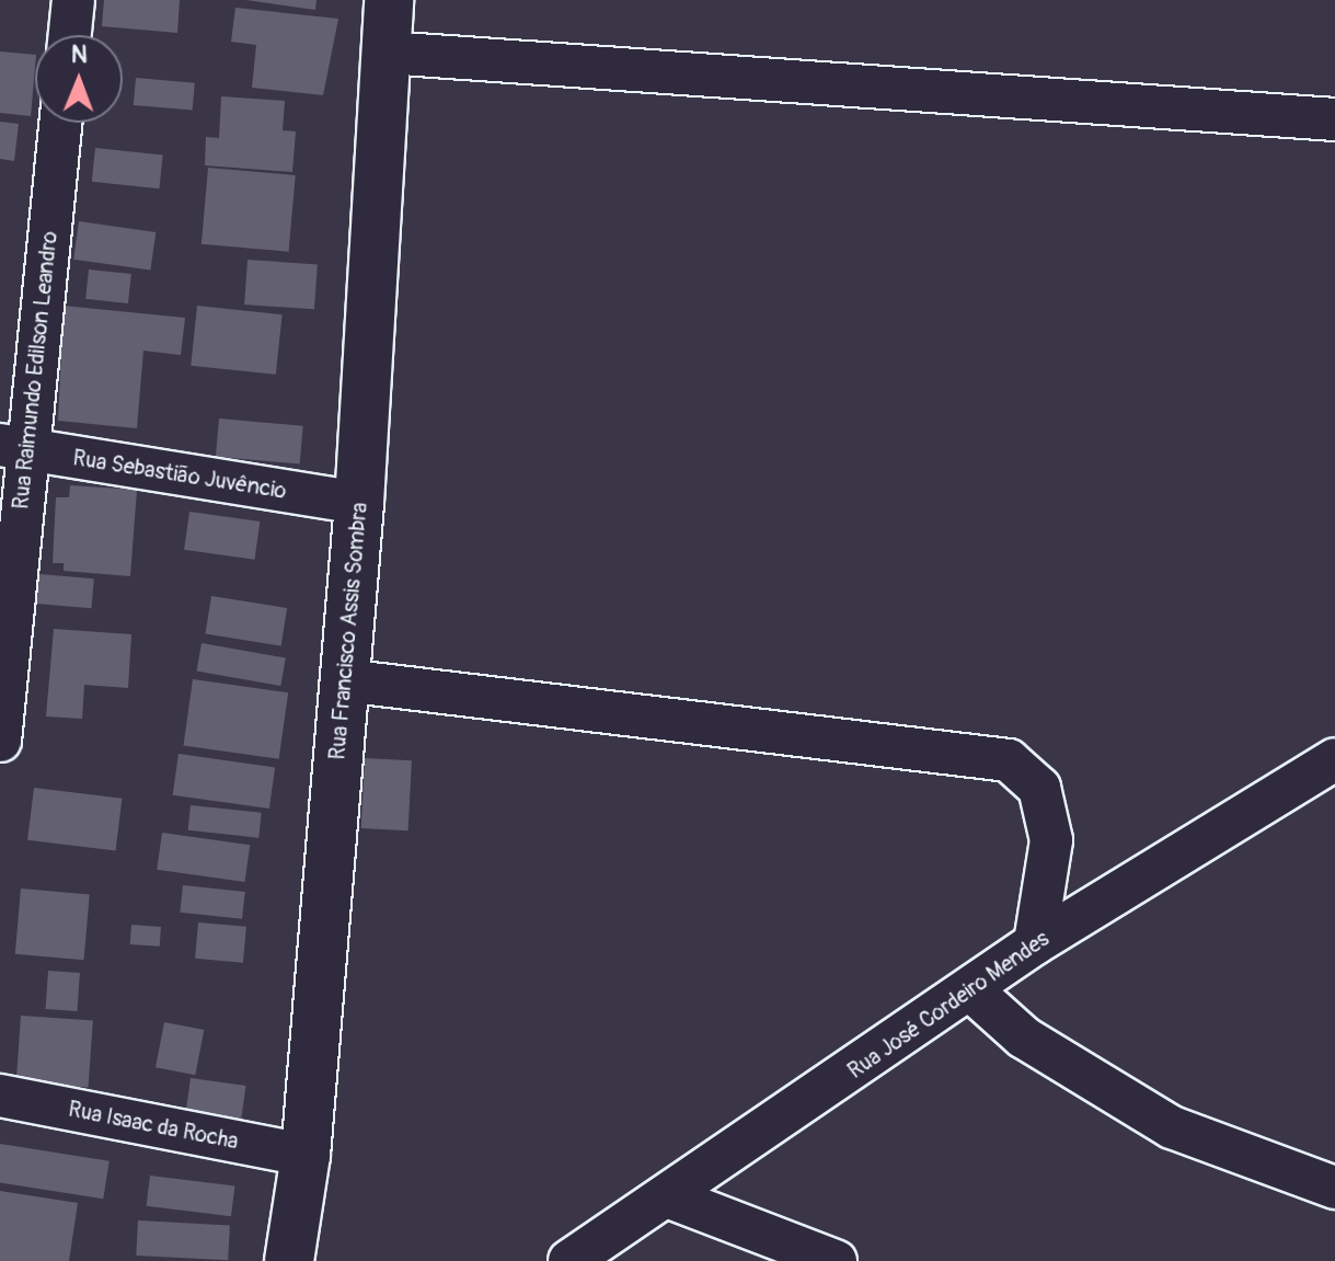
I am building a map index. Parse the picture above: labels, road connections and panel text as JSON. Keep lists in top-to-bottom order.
{
  "streets": {
    "street": [
      "Rua Raimundo Edilson Leandro",
      "Rua Sebastião Juvêncio",
      "Rua Francisco Assis Sombra",
      "Rua José Cordeiro Mendes",
      "Rua Isaac da Rocha"
    ]
  },
  "crossings": [
    ["Rua Raimundo Edilson Leandro", "Rua Sebastião Juvêncio"],
    ["Rua Sebastião Juvêncio", "Rua Francisco Assis Sombra"],
    ["Rua Francisco Assis Sombra", "Rua Isaac da Rocha"]
  ],
  "north": "top"
}
